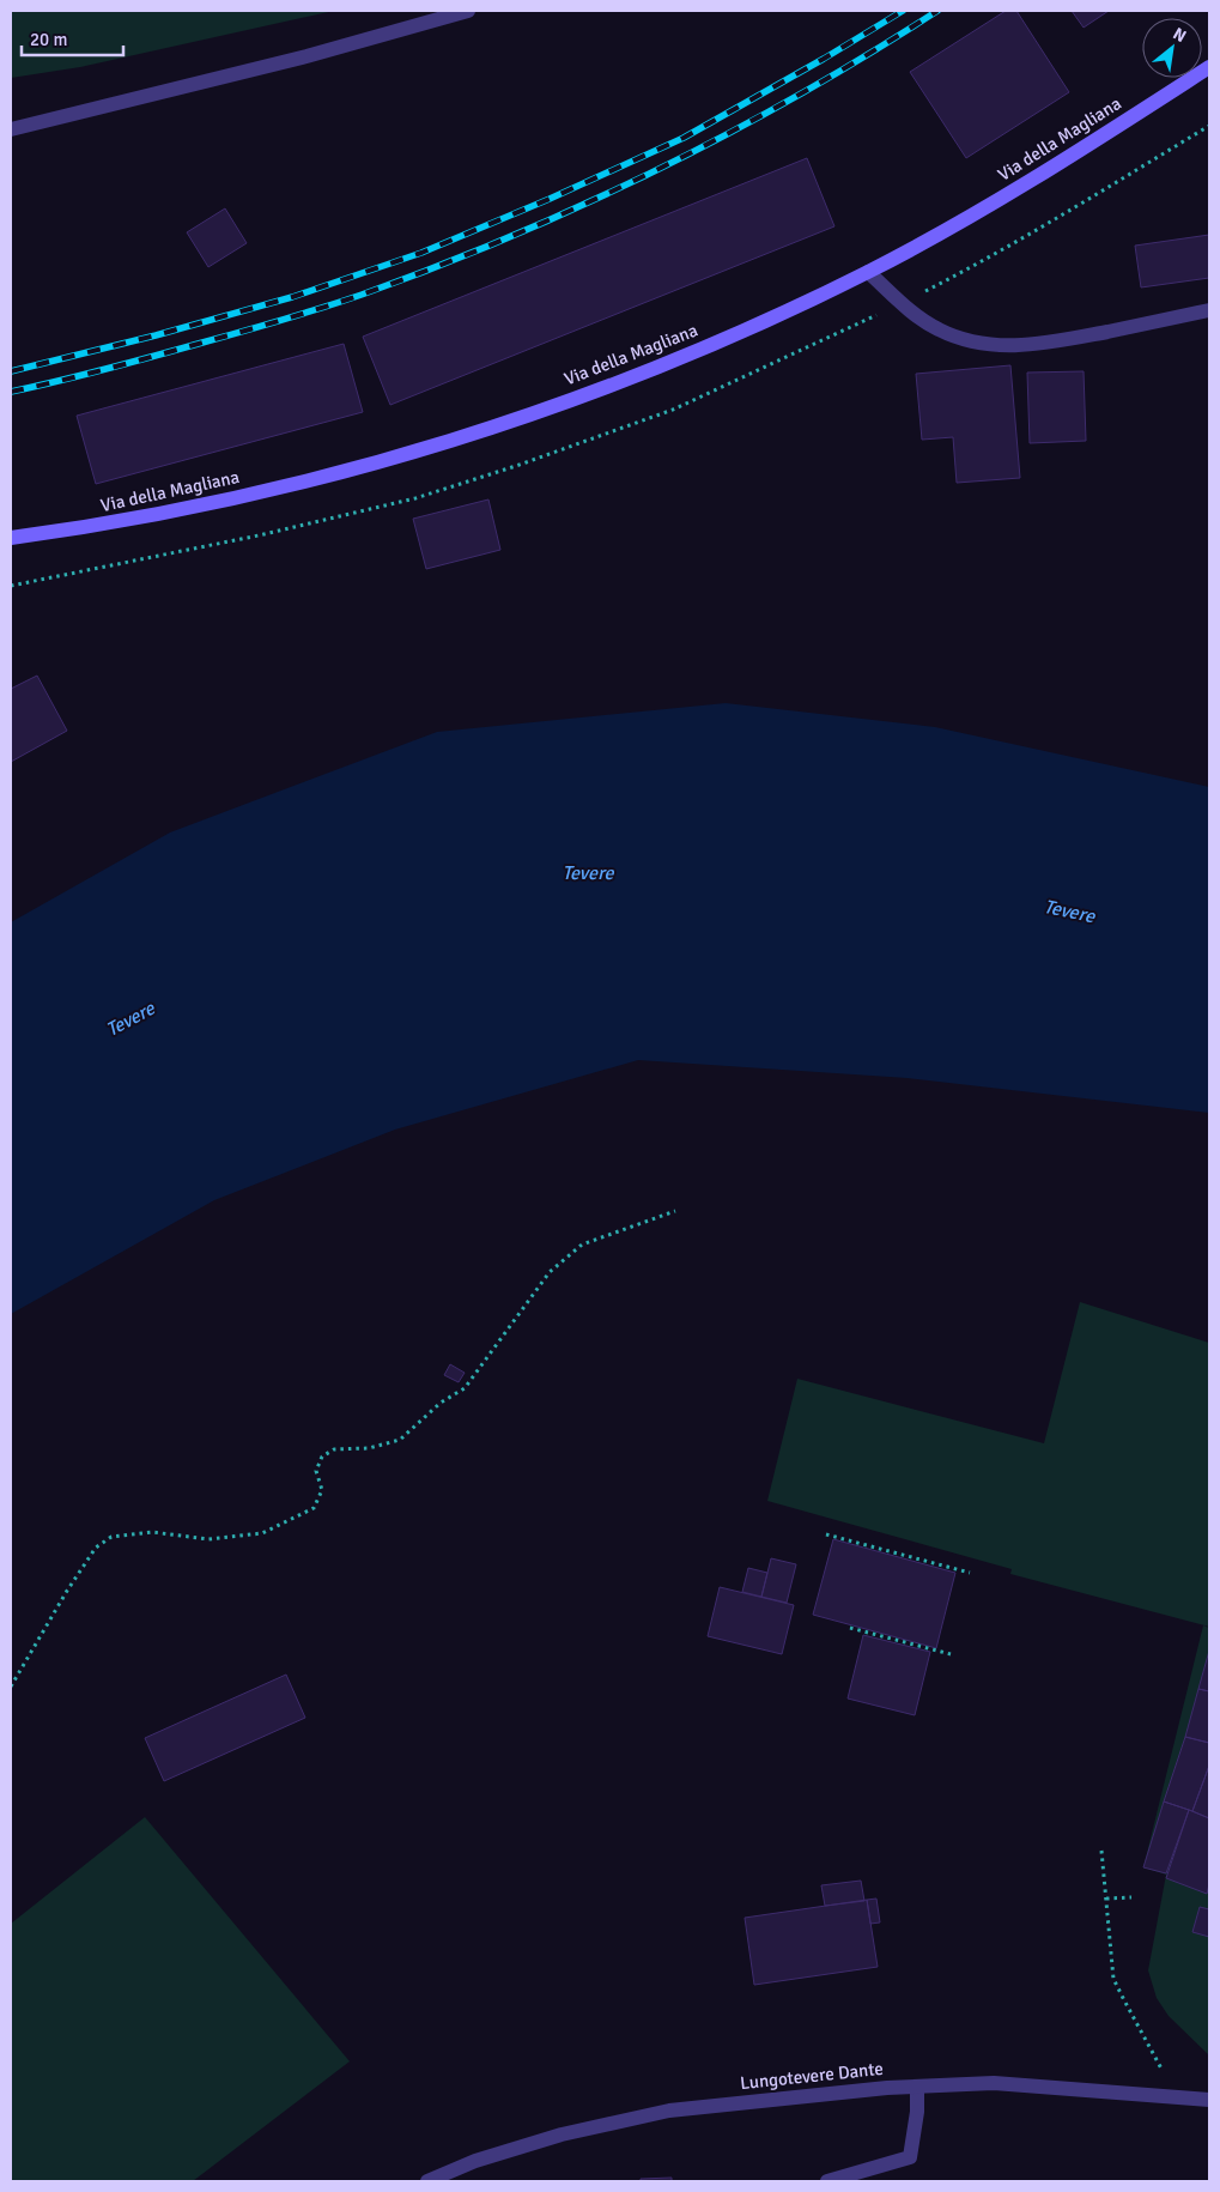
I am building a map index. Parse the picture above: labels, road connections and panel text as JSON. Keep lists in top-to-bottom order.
{
  "streets": {
    "main road": ["Via della Magliana"],
    "street": ["Lungotevere Dante"]
  },
  "water": ["Tevere"],
  "scale_bar": "20 m",
  "north": "top right"
}
